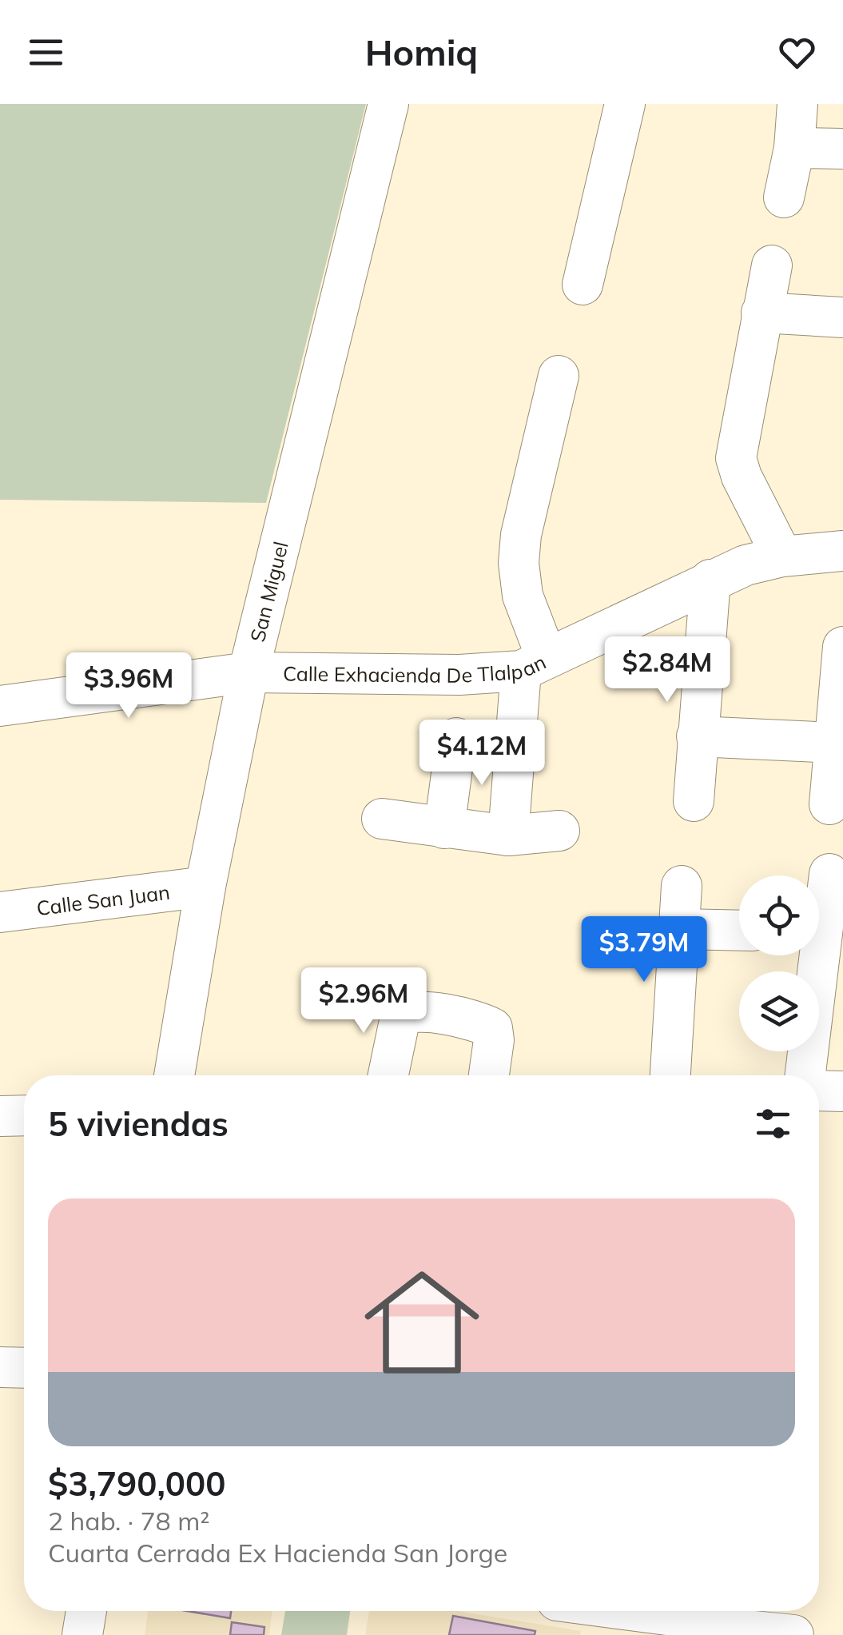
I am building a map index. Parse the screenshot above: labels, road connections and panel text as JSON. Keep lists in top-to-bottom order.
{
  "streets": {
    "street": ["San Miguel", "Calle Exhacienda De Tlalpan", "Calle San Juan"]
  },
  "crossings": [
    ["San Miguel", "Calle Exhacienda De Tlalpan"],
    ["San Miguel", "Calle San Juan"]
  ],
  "page": {
    "header": "Homiq",
    "price": [
      "$2.84M",
      "$3.96M",
      "$4.12M",
      "$3.79M",
      "$2.96M"
    ],
    "heading": "5 viviendas",
    "list": [
      {
        "name": "$3,790,000",
        "note": "2 hab. · 78 m² · Cuarta Cerrada Ex Hacienda San Jorge"
      }
    ]
  }
}
